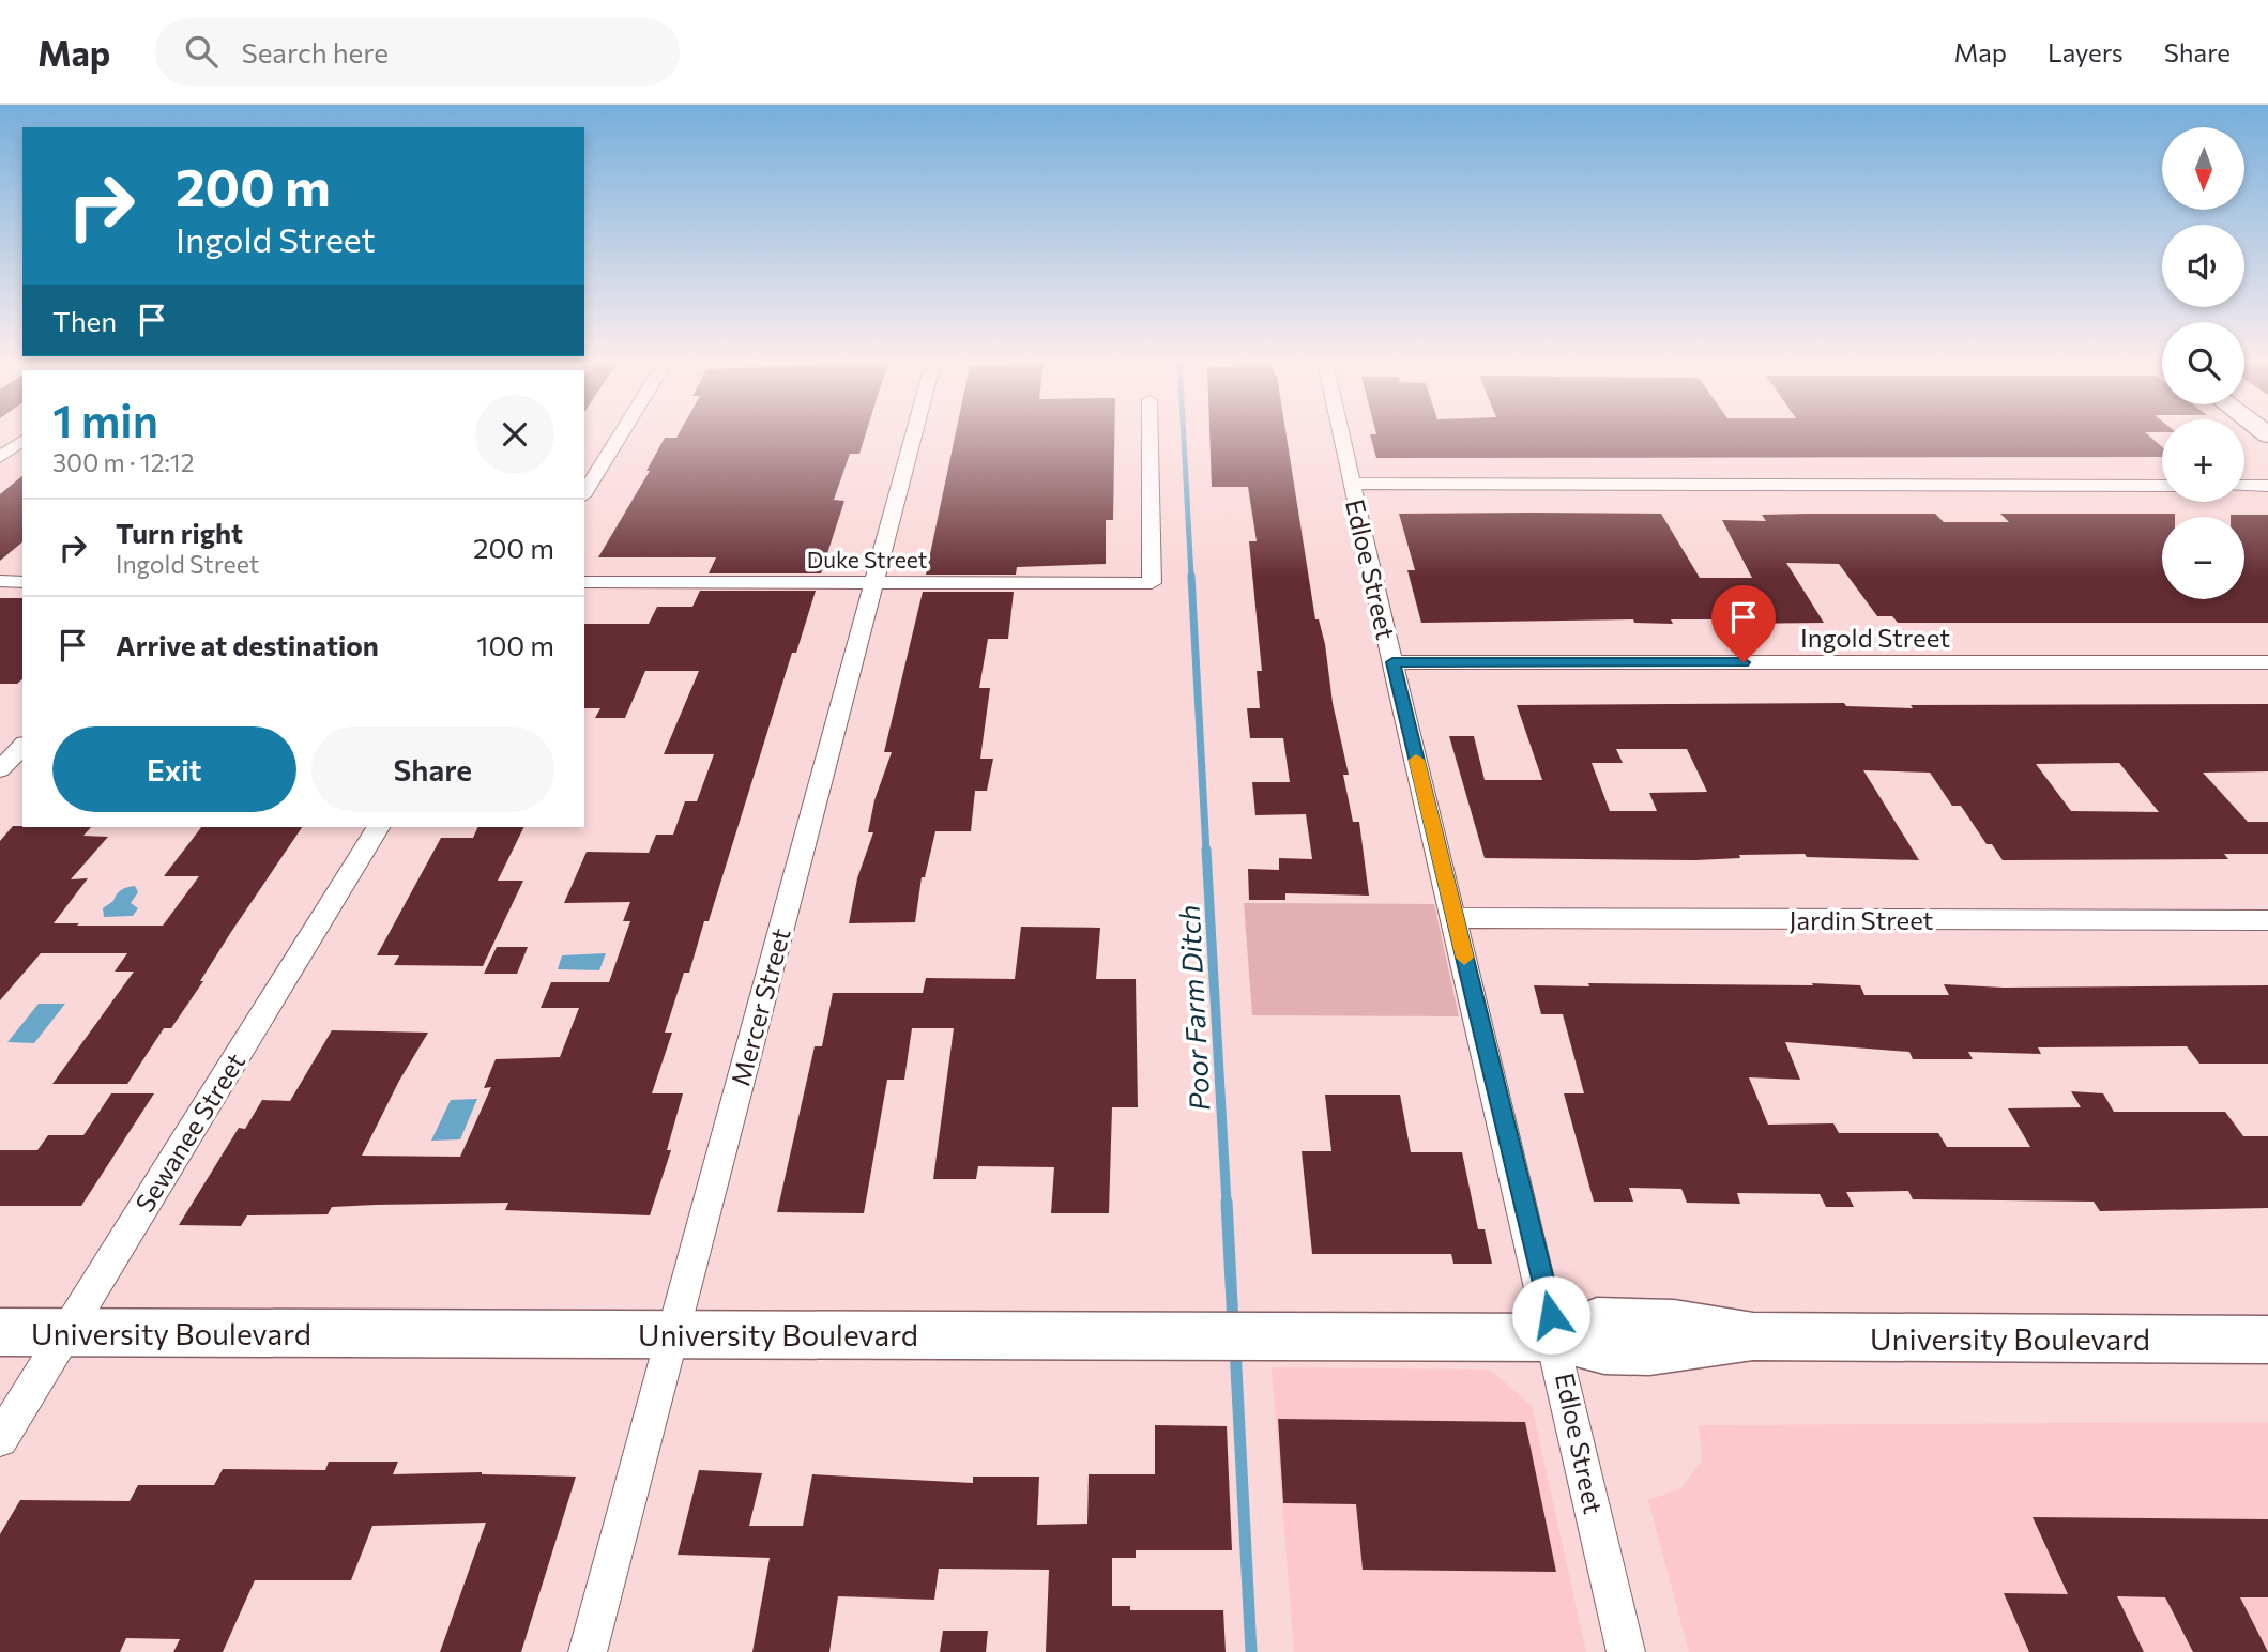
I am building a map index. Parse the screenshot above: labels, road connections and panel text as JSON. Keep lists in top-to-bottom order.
{
  "streets": {
    "street": [
      "Duke Street",
      "Edloe Street",
      "Ingold Street",
      "Jardin Street",
      "Mercer Street",
      "Sewanee Street",
      "University Boulevard"
    ]
  },
  "crossings": [
    ["Duke Street", "Mercer Street"],
    ["Edloe Street", "Ingold Street"],
    ["Edloe Street", "Jardin Street"],
    ["Edloe Street", "University Boulevard"],
    ["Mercer Street", "University Boulevard"],
    ["Sewanee Street", "University Boulevard"]
  ],
  "water": ["Poor Farm Ditch"],
  "north": "bottom",
  "page": {
    "header": "Map",
    "search": "Search here",
    "nav": ["Map", "Layers", "Share"],
    "map_buttons": ["+", "−"],
    "turn": ["200 m", "Ingold Street"],
    "then": "Then",
    "heading": ["1 min", "300 m · 12:12"],
    "list": [
      {
        "name": "Turn right",
        "note": "Ingold Street",
        "value": "200 m"
      },
      {
        "name": "Arrive at destination",
        "value": "100 m"
      }
    ],
    "buttons": ["Exit", "Share"]
  }
}
